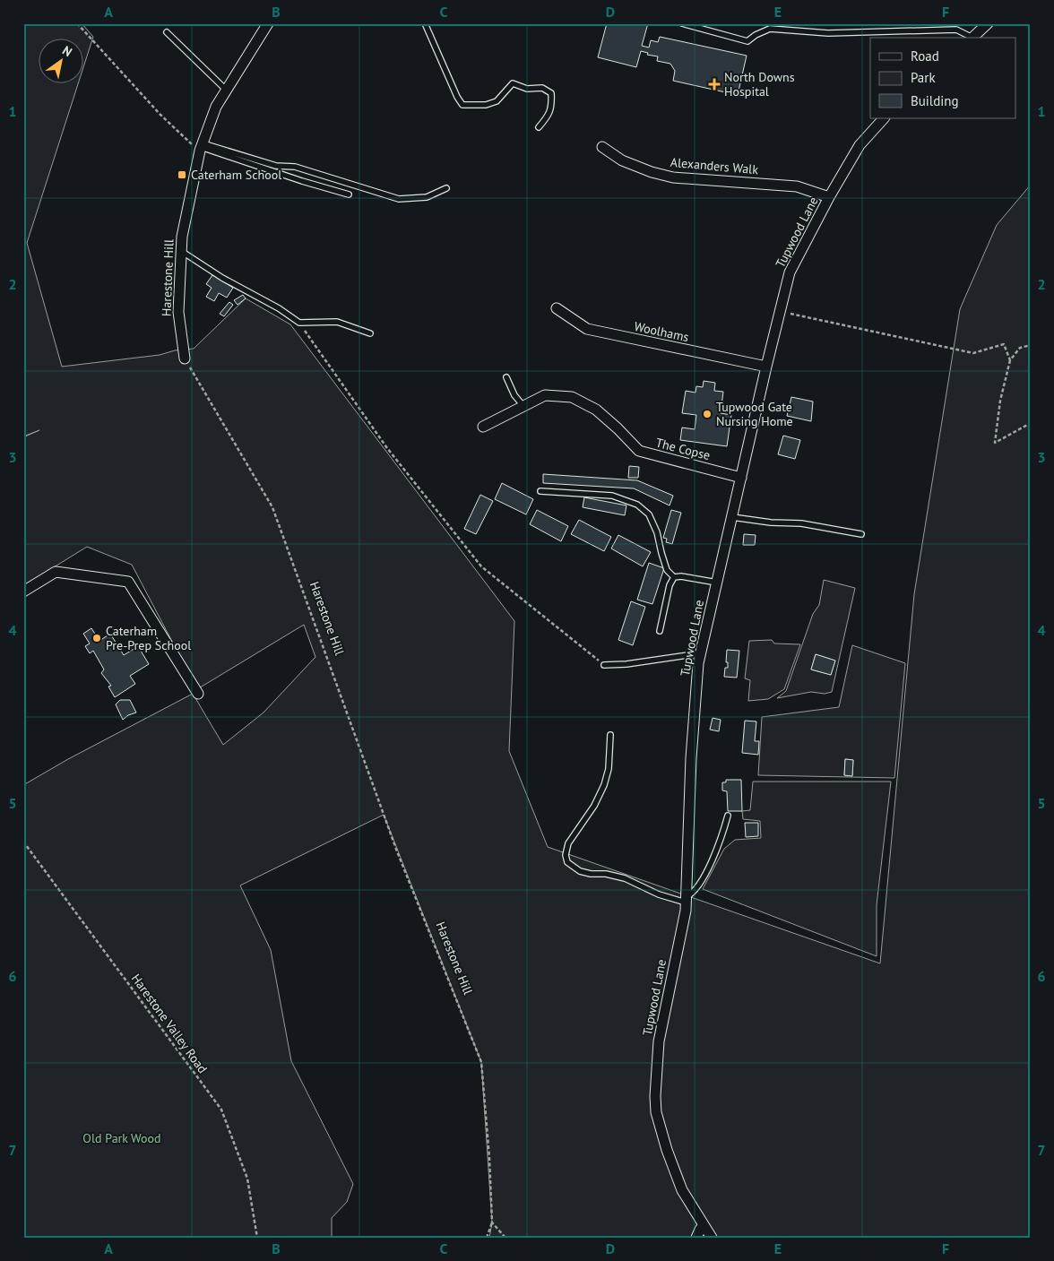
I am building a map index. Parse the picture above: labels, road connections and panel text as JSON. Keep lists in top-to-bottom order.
{
  "streets": {
    "street": [
      "Alexanders Walk",
      "Tupwood Lane",
      "Harestone Hill",
      "Woolhams",
      "The Copse"
    ],
    "path": ["Harestone Valley Road"]
  },
  "crossings": [
    ["Alexanders Walk", "Tupwood Lane"],
    ["Tupwood Lane", "Woolhams"],
    ["Tupwood Lane", "The Copse"]
  ],
  "parks": ["Old Park Wood"],
  "places": {
    "health": ["North Downs Hospital"],
    "transit": ["Caterham School"],
    "other": ["Tupwood Gate Nursing Home", "Caterham Pre-Prep School"]
  },
  "legend": ["Road", "Park", "Building"],
  "north": "top right",
  "grid": {
    "columns": [
      "A",
      "B",
      "C",
      "D",
      "E",
      "F"
    ],
    "rows": [
      "1",
      "2",
      "3",
      "4",
      "5",
      "6",
      "7"
    ]
  }
}
